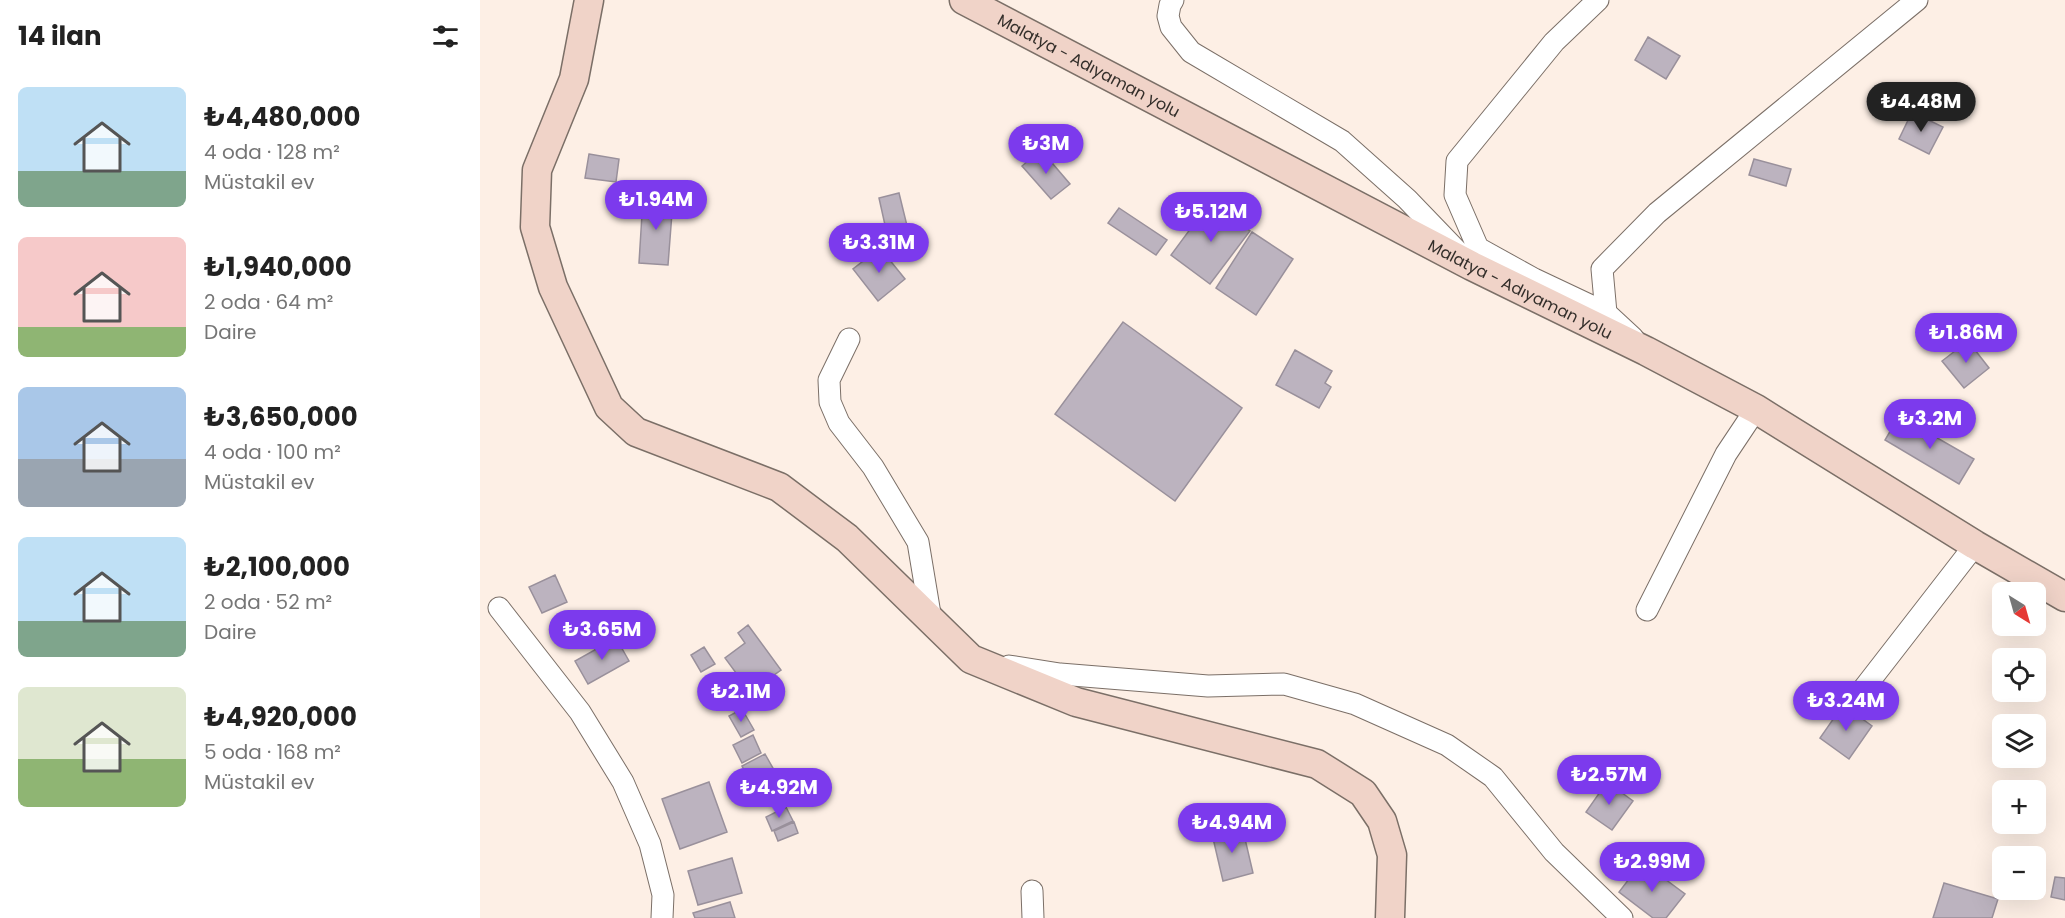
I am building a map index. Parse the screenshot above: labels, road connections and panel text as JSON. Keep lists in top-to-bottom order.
{
  "streets": {
    "street": ["Malatya - Adıyaman yolu"]
  },
  "north": "bottom right",
  "page": {
    "heading": "14 ilan",
    "list": [
      {
        "name": "₺4,480,000",
        "note": "4 oda · 128 m² · Müstakil ev"
      },
      {
        "name": "₺1,940,000",
        "note": "2 oda · 64 m² · Daire"
      },
      {
        "name": "₺3,650,000",
        "note": "4 oda · 100 m² · Müstakil ev"
      },
      {
        "name": "₺2,100,000",
        "note": "2 oda · 52 m² · Daire"
      },
      {
        "name": "₺4,920,000",
        "note": "5 oda · 168 m² · Müstakil ev"
      }
    ],
    "price": [
      "₺4.48M",
      "₺3M",
      "₺1.94M",
      "₺5.12M",
      "₺3.31M",
      "₺1.86M",
      "₺3.2M",
      "₺3.65M",
      "₺2.1M",
      "₺3.24M",
      "₺2.57M",
      "₺4.92M",
      "₺4.94M",
      "₺2.99M"
    ],
    "map_buttons": ["+", "−"]
  }
}
